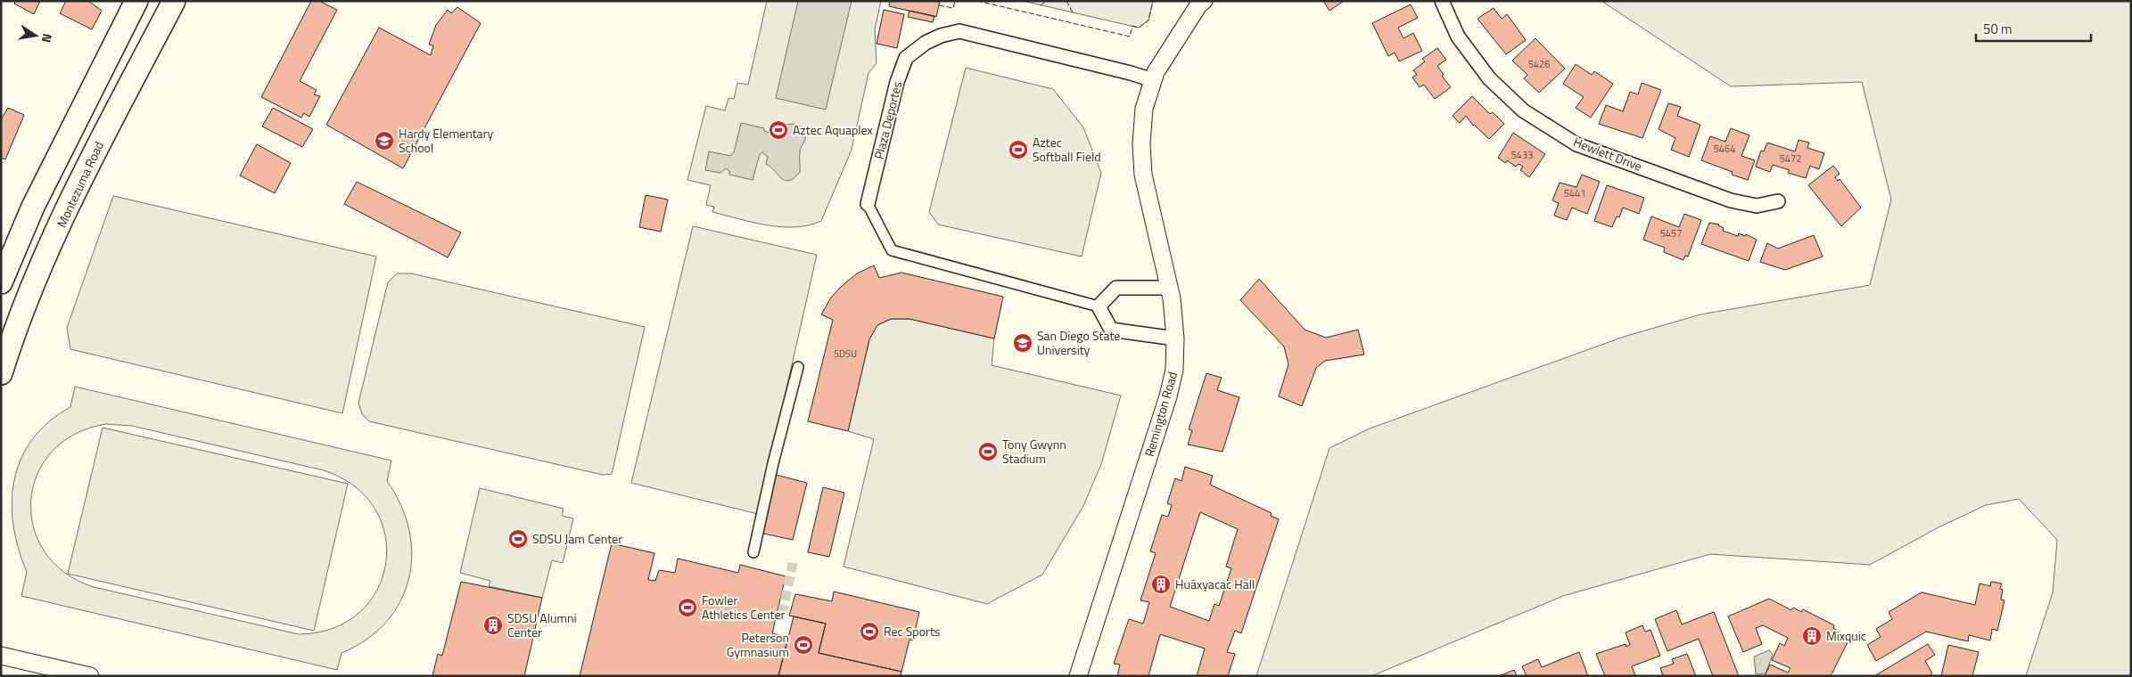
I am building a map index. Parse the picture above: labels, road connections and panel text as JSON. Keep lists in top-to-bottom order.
{
  "streets": {
    "main road": ["Montezuma Road"],
    "street": ["Plaza Deportes", "Hewlett Drive", "Remington Road"]
  },
  "crossings": [
    ["Plaza Deportes", "Remington Road"]
  ],
  "places": {
    "sports": [
      "Aztec Aquaplex",
      "Aztec Softball Field",
      "Tony Gwynn Stadium",
      "SDSU Jam Center",
      "Fowler Athletics Center",
      "Rec Sports",
      "Peterson Gymnasium"
    ],
    "school or university": ["Hardy Elementary School", "San Diego State University"],
    "building": ["Huāxyacac Hall", "SDSU Alumni Center", "Mixquic"]
  },
  "house_numbers": [
    "5426",
    "5464",
    "5433",
    "5472",
    "5441",
    "5457",
    "SDSU"
  ],
  "scale_bar": "50 m",
  "north": "right"
}
